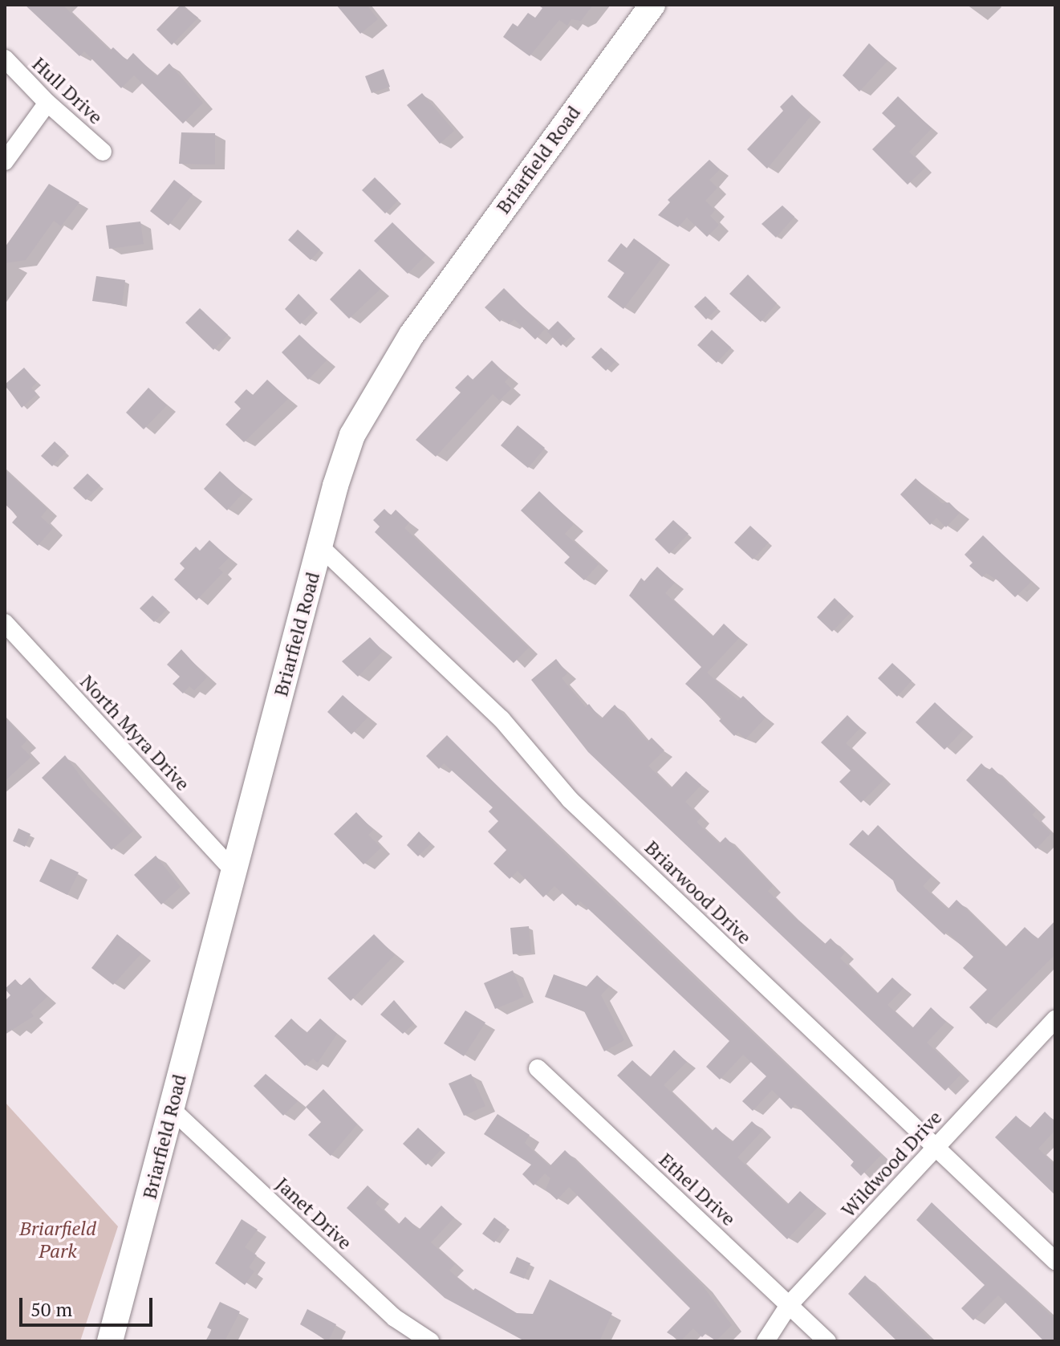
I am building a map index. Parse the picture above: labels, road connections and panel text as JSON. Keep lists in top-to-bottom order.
{
  "streets": {
    "main road": ["Briarfield Road"],
    "street": [
      "Hull Drive",
      "North Myra Drive",
      "Briarwood Drive",
      "Wildwood Drive",
      "Ethel Drive",
      "Janet Drive"
    ]
  },
  "crossings": [
    ["Briarfield Road", "North Myra Drive"],
    ["Briarfield Road", "Briarwood Drive"],
    ["Briarfield Road", "Janet Drive"],
    ["Briarwood Drive", "Wildwood Drive"],
    ["Wildwood Drive", "Ethel Drive"]
  ],
  "parks": ["Briarfield Park"],
  "scale_bar": "50 m"
}
